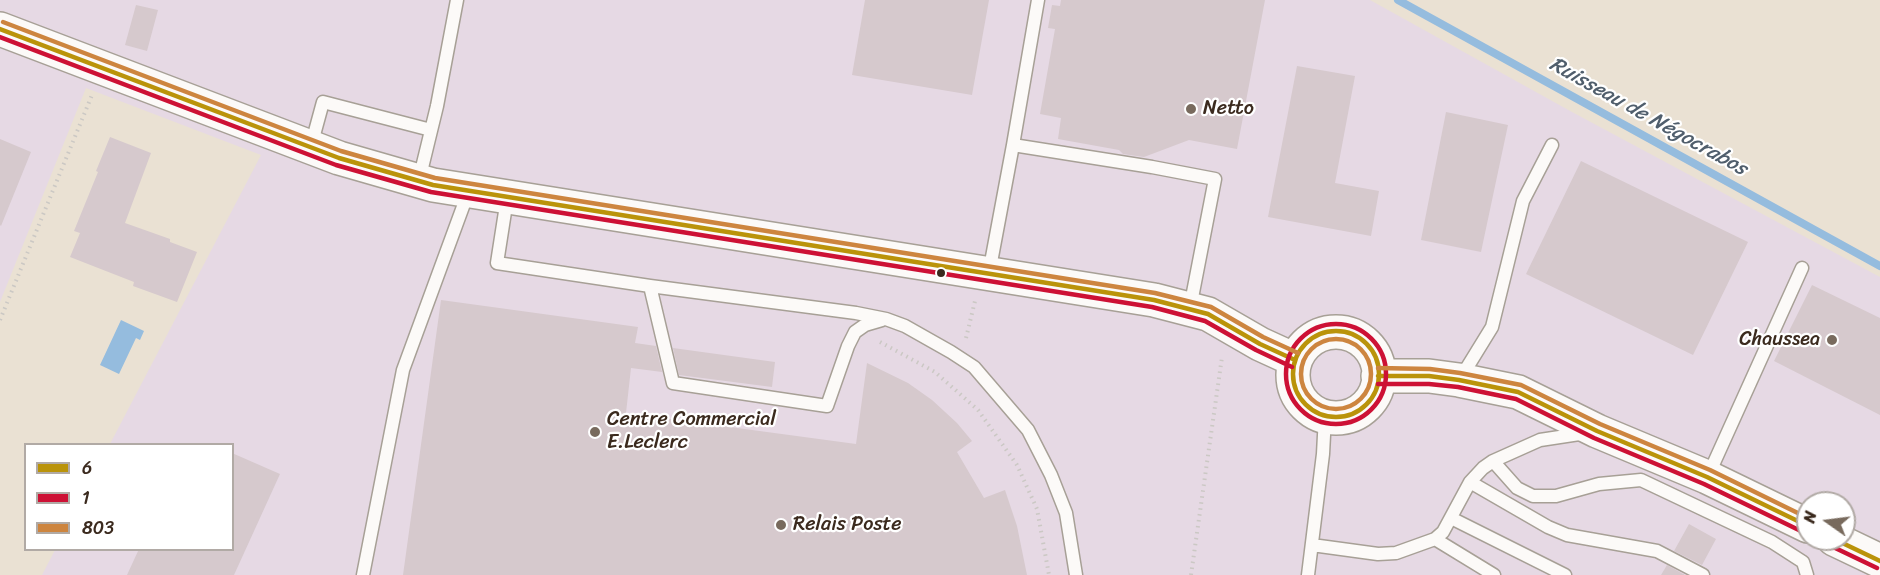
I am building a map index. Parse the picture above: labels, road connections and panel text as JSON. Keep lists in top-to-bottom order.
{
  "water": ["Ruisseau de Négocrabos"],
  "places": [
    "Netto",
    "Chaussea",
    "Centre Commercial E.Leclerc",
    "Relais Poste"
  ],
  "lines": ["transit line 803", "transit line 6", "transit line 1"],
  "legend": ["6", "1", "803"],
  "north": "left"
}
